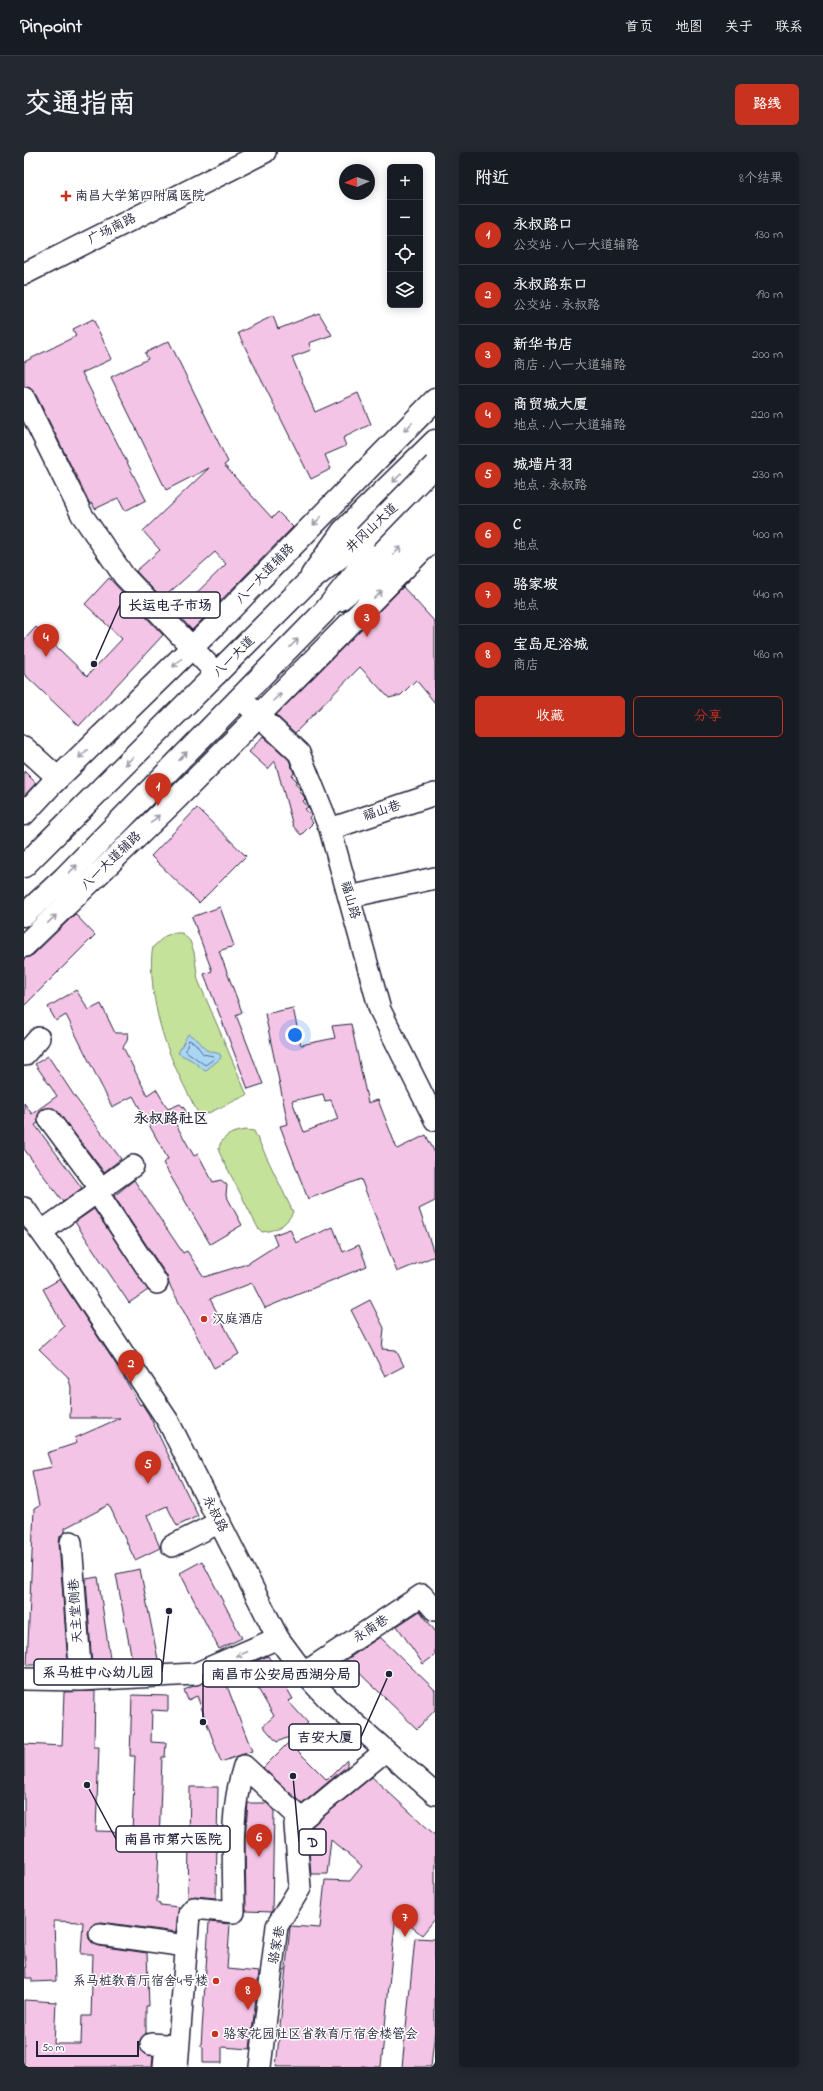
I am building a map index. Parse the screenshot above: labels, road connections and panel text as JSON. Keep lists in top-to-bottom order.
{
  "streets": {
    "main road": ["井冈山大道", "八一大道辅路", "八一大道"],
    "street": [
      "广场南路",
      "福山巷",
      "福山路",
      "永叔路",
      "天主堂侧巷",
      "永南巷",
      "骆家巷"
    ]
  },
  "crossings": [
    ["井冈山大道", "八一大道"],
    ["八一大道辅路", "福山路"],
    ["福山巷", "福山路"],
    ["永叔路", "永南巷"],
    ["永叔路", "骆家巷"]
  ],
  "districts": ["永叔路社区"],
  "places": {
    "health": ["南昌大学第四附属医院"],
    "other": [
      "长运电子市场",
      "汉庭酒店",
      "系马桩中心幼儿园",
      "吉安大厦",
      "南昌市公安局西湖分局",
      "D",
      "南昌市第六医院",
      "系马桩教育厅宿舍4号楼",
      "骆家花园社区省教育厅宿舍楼管会"
    ]
  },
  "scale_bar": "50 m",
  "north": "left",
  "page": {
    "header": "Pinpoint",
    "nav": [
      "首页",
      "地图",
      "关于",
      "联系"
    ],
    "title": "交通指南",
    "buttons": [
      "路线",
      ["收藏", "分享"]
    ],
    "heading": ["附近", "8个结果"],
    "map_buttons": ["+", "−"],
    "list": [
      {
        "mark": "1",
        "name": "永叔路口",
        "note": "公交站 · 八一大道辅路",
        "value": "130 m"
      },
      {
        "mark": "2",
        "name": "永叔路东口",
        "note": "公交站 · 永叔路",
        "value": "190 m"
      },
      {
        "mark": "3",
        "name": "新华书店",
        "note": "商店 · 八一大道辅路",
        "value": "200 m"
      },
      {
        "mark": "4",
        "name": "商贸城大厦",
        "note": "地点 · 八一大道辅路",
        "value": "220 m"
      },
      {
        "mark": "5",
        "name": "城墙片羽",
        "note": "地点 · 永叔路",
        "value": "230 m"
      },
      {
        "mark": "6",
        "name": "C",
        "note": "地点",
        "value": "400 m"
      },
      {
        "mark": "7",
        "name": "骆家坡",
        "note": "地点",
        "value": "440 m"
      },
      {
        "mark": "8",
        "name": "宝岛足浴城",
        "note": "商店",
        "value": "480 m"
      }
    ],
    "pins": [
      "3",
      "4",
      "1",
      "2",
      "5",
      "6",
      "7",
      "8"
    ],
    "scale": "50 m"
  }
}
